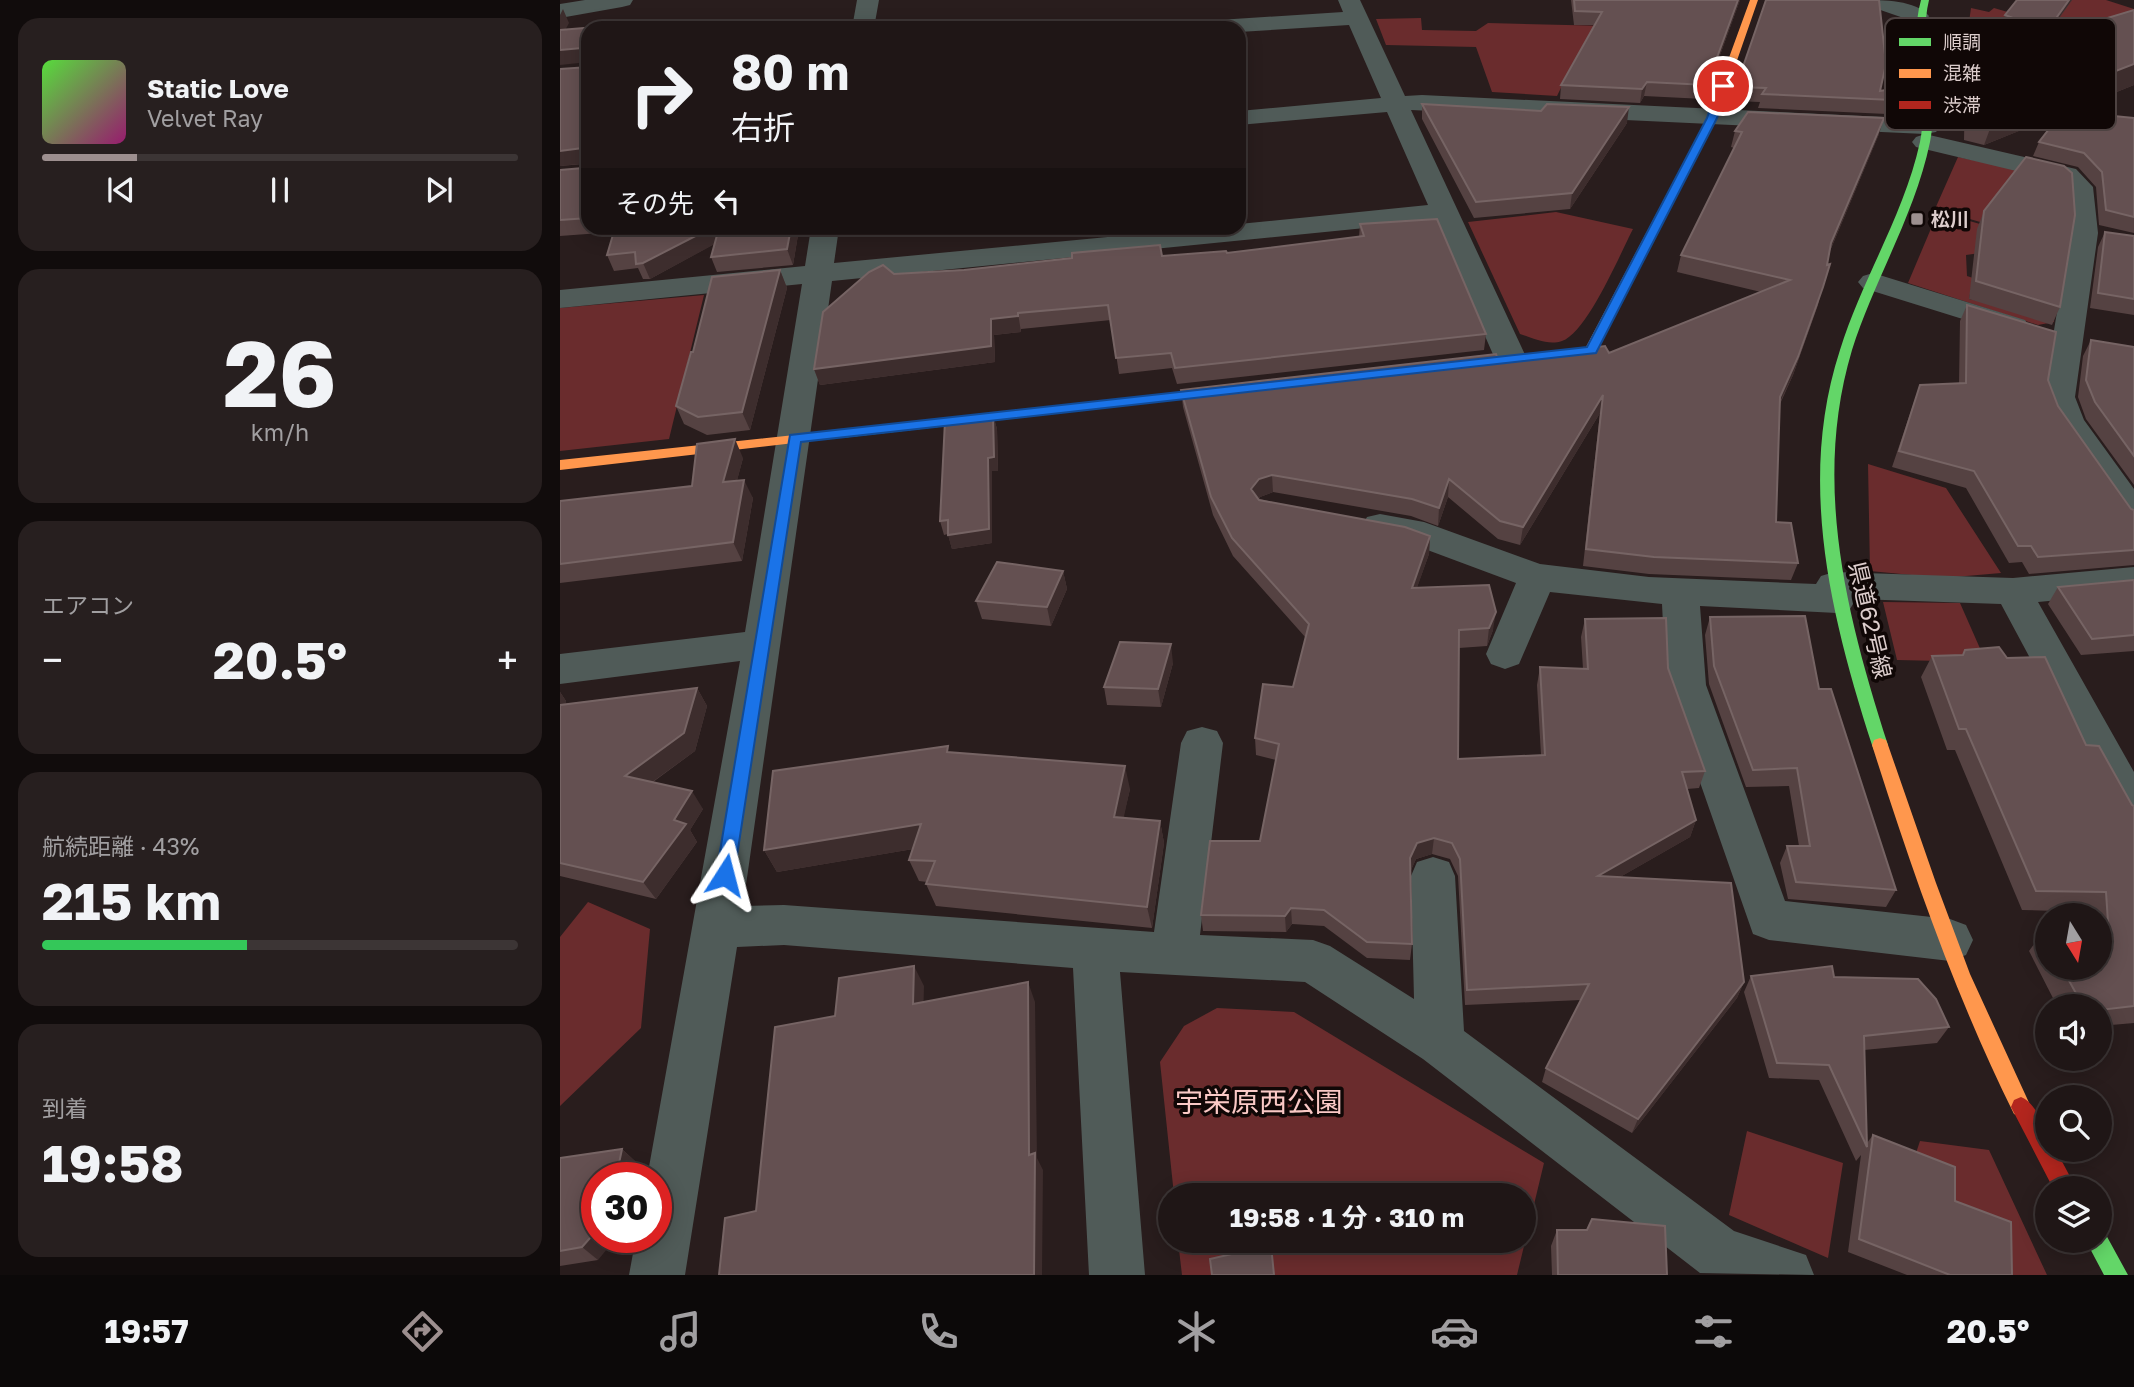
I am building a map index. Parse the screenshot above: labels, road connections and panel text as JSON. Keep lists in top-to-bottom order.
{
  "streets": {
    "main road": ["県道62号線"]
  },
  "parks": ["宇栄原西公園"],
  "places": {
    "transit": ["松川"]
  },
  "legend": ["順調", "混雑", "渋滞"],
  "north": "bottom",
  "page": {
    "turn": ["80 m", "右折"],
    "song": ["Static Love", "Velvet Ray"],
    "then": "その先",
    "tile": [
      ["26", "km/h"],
      "エアコン",
      ["航続距離 · 43%", "215 km"],
      ["到着", "19:58"]
    ],
    "heat": ["−", "20.5°", "+"],
    "limit": "30",
    "trip": "19:58 · 1 分 · 310 m",
    "tabs": ["19:57", "20.5°"]
  }
}
